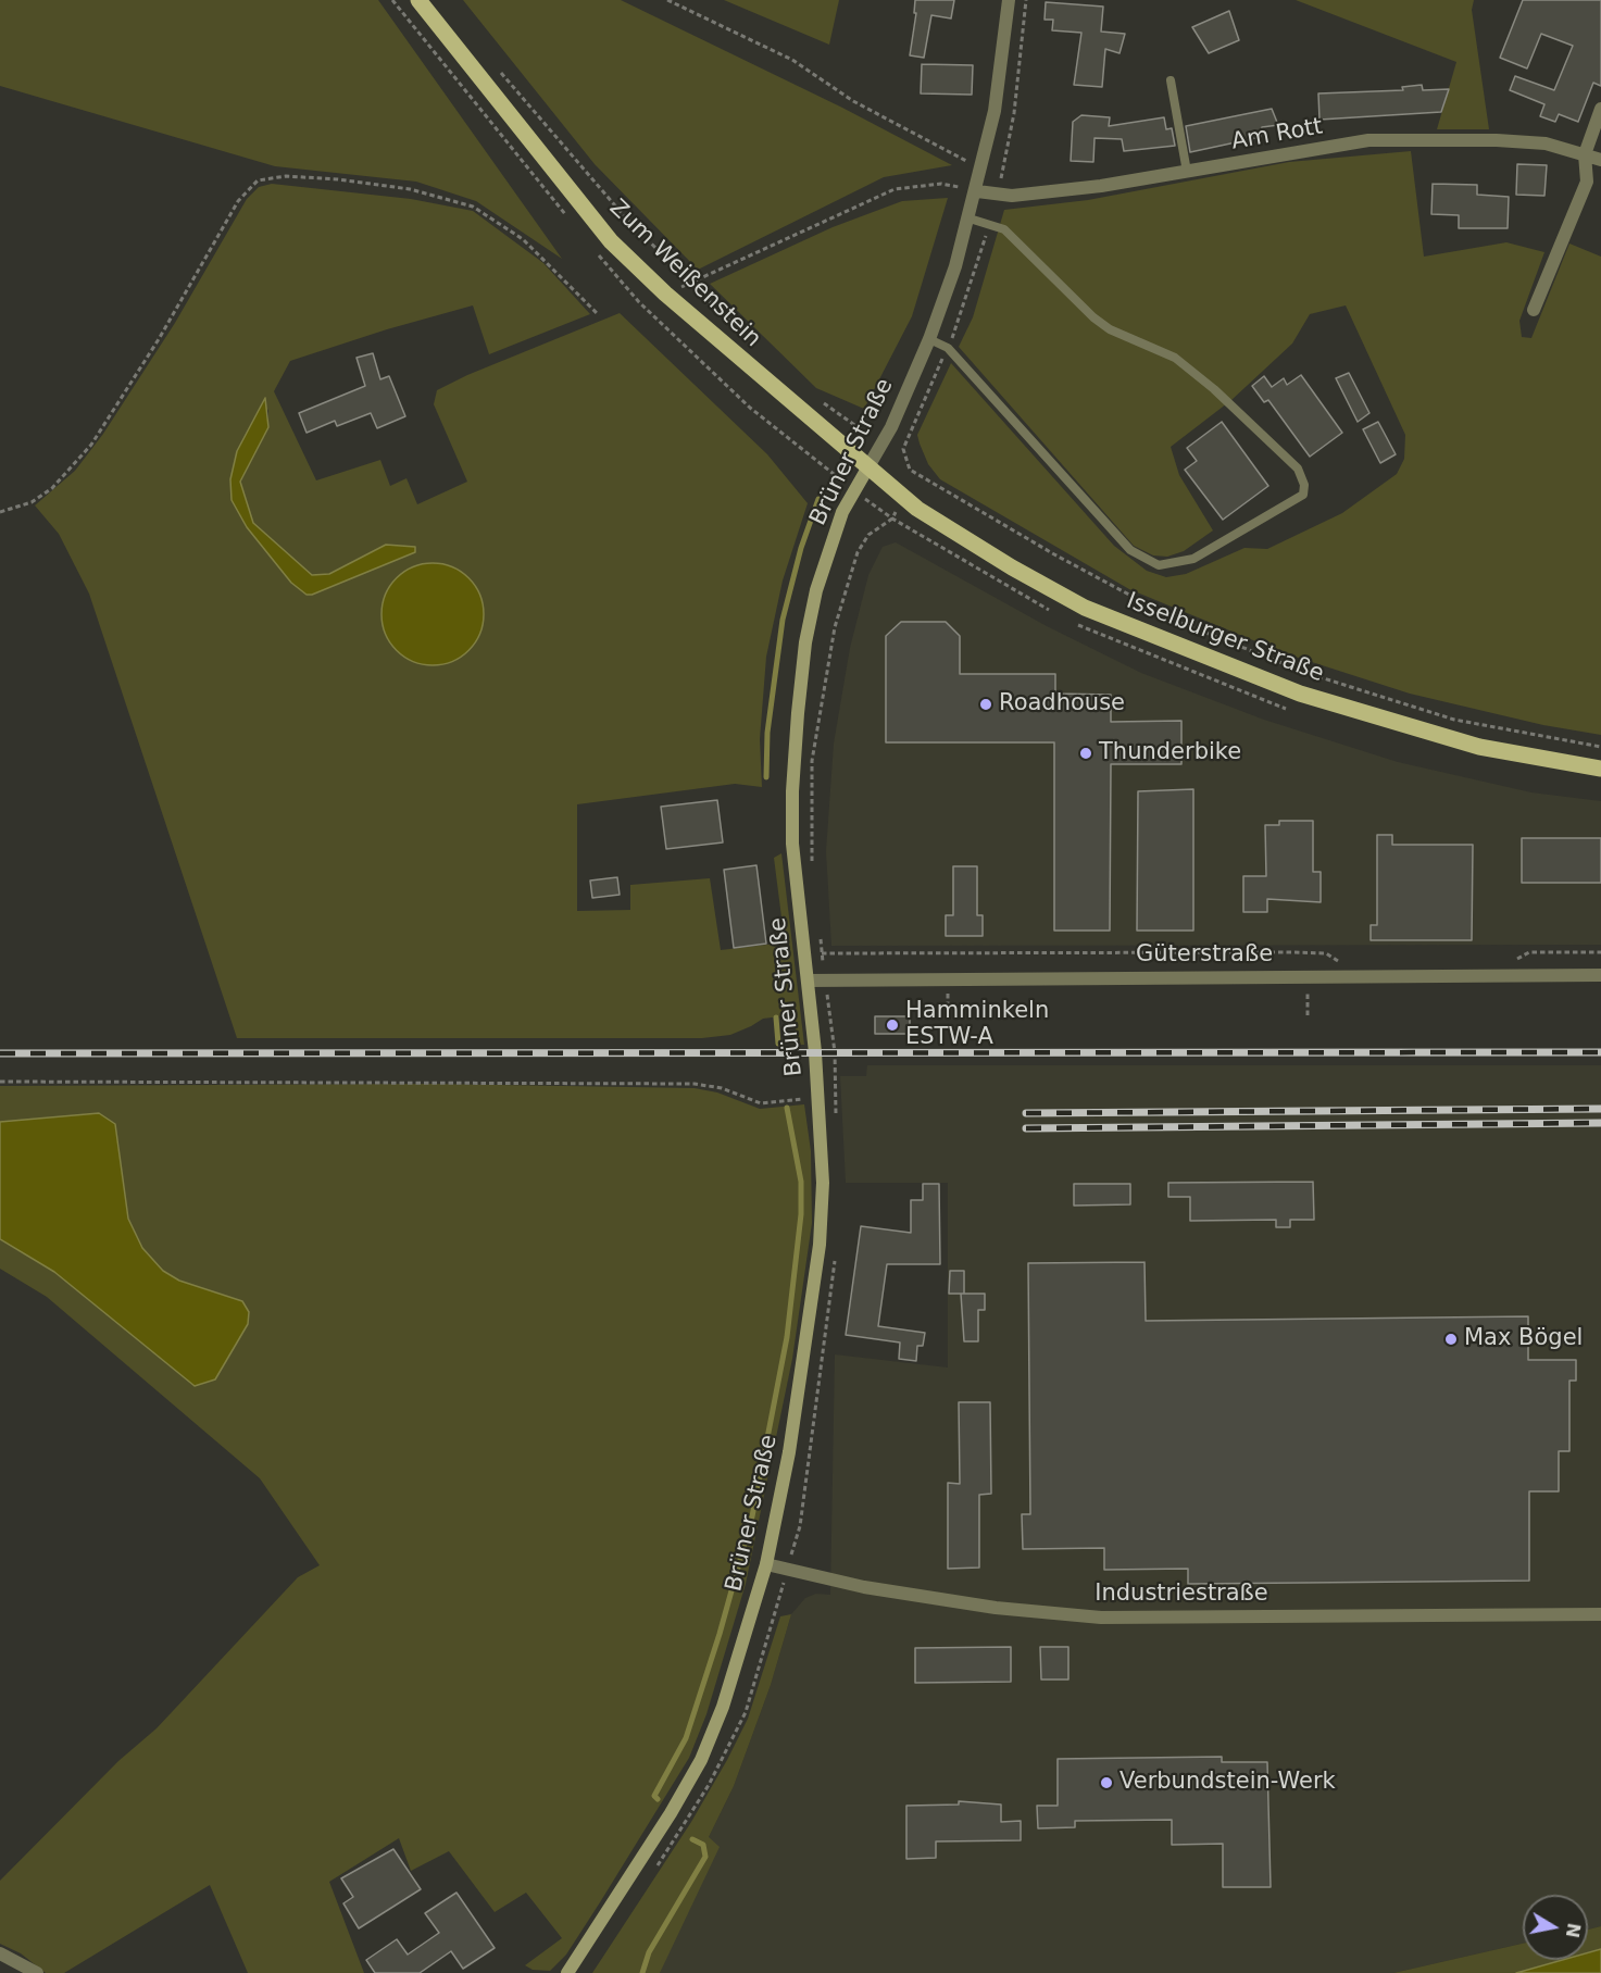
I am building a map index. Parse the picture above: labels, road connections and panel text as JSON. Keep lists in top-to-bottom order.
{
  "streets": {
    "main road": ["Zum Weißenstein", "Brüner Straße", "Isselburger Straße"],
    "street": ["Am Rott", "Güterstraße", "Industriestraße"]
  },
  "crossings": [
    ["Am Rott", "Brüner Straße"],
    ["Zum Weißenstein", "Brüner Straße"],
    ["Zum Weißenstein", "Isselburger Straße"],
    ["Brüner Straße", "Isselburger Straße"],
    ["Brüner Straße", "Güterstraße"],
    ["Brüner Straße", "Industriestraße"]
  ],
  "places": [
    "Roadhouse",
    "Thunderbike",
    "Hamminkeln ESTW-A",
    "Max Bögel",
    "Verbundstein-Werk"
  ],
  "north": "right"
}
